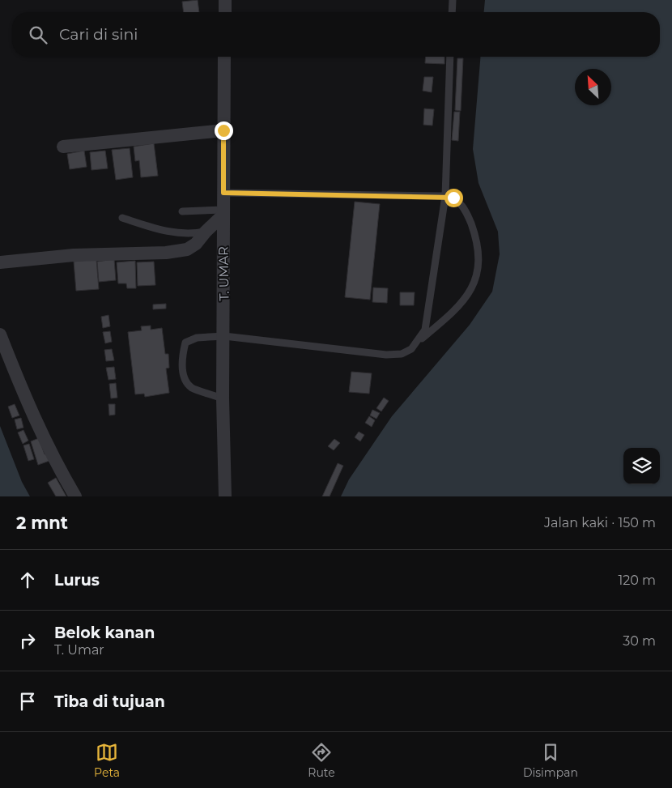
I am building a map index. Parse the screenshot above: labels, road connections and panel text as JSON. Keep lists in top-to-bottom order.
{
  "streets": {
    "street": ["T. UMAR"]
  },
  "north": "top left",
  "page": {
    "search": "Cari di sini",
    "heading": ["2 mnt", "Jalan kaki · 150 m"],
    "list": [
      ["Lurus", "120 m"],
      ["Belok kanan", "T. Umar", "30 m"],
      "Tiba di tujuan"
    ],
    "nav": ["Peta", "Rute", "Disimpan"]
  }
}
